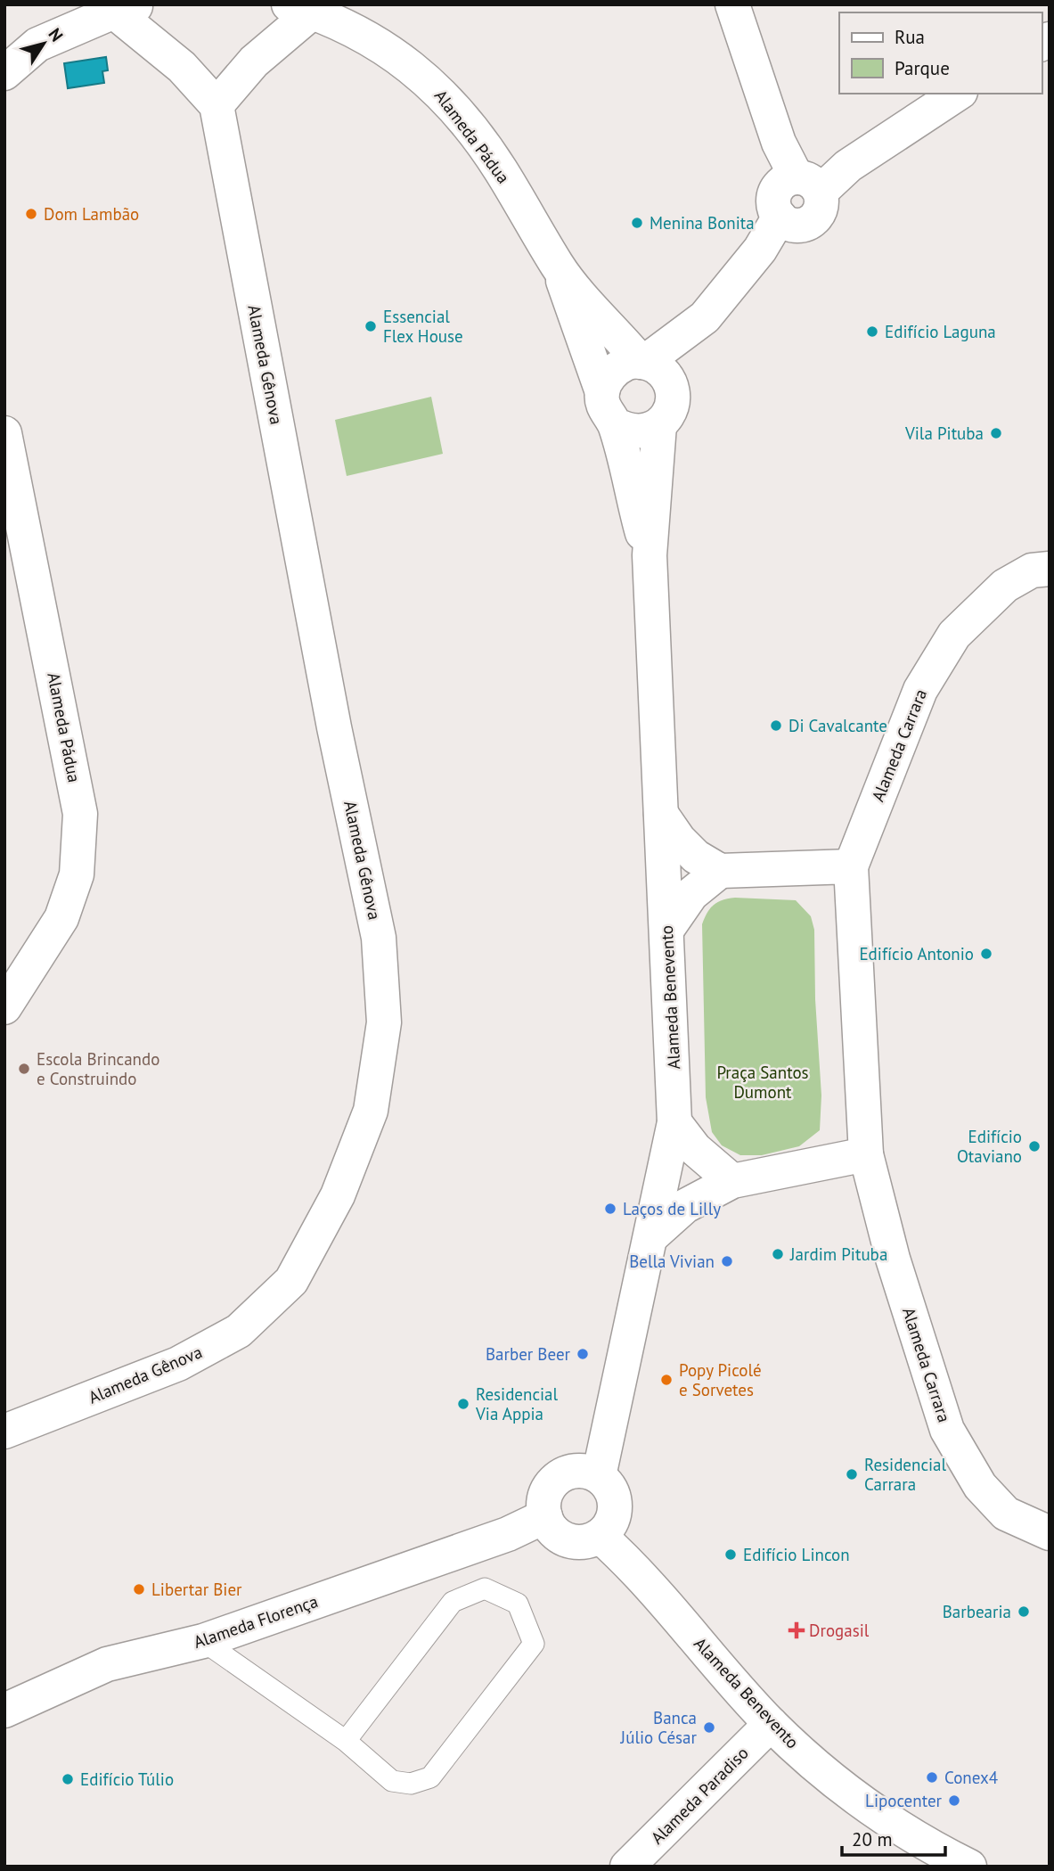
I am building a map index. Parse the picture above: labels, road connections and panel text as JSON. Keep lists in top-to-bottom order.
{
  "streets": {
    "street": [
      "Alameda Pádua",
      "Alameda Gênova",
      "Alameda Carrara",
      "Alameda Benevento",
      "Alameda Florença",
      "Alameda Paradiso"
    ]
  },
  "crossings": [
    ["Alameda Pádua", "Alameda Benevento"],
    ["Alameda Benevento", "Alameda Florença"],
    ["Alameda Benevento", "Alameda Paradiso"]
  ],
  "parks": ["Praça Santos Dumont"],
  "places": {
    "other": [
      "Dom Lambão",
      "Menina Bonita",
      "Essencial Flex House",
      "Edifício Laguna",
      "Vila Pituba",
      "Di Cavalcante",
      "Edifício Antonio",
      "Escola Brincando e Construindo",
      "Edifício Otaviano",
      "Laços de Lilly",
      "Jardim Pituba",
      "Bella Vivian",
      "Barber Beer",
      "Popy Picolé e Sorvetes",
      "Residencial Via Appia",
      "Residencial Carrara",
      "Edifício Lincon",
      "Libertar Bier",
      "Barbearia",
      "Banca Júlio César",
      "Conex4",
      "Edifício Túlio",
      "Lipocenter"
    ],
    "health": ["Drogasil"]
  },
  "legend": ["Rua", "Parque"],
  "scale_bar": "20 m",
  "north": "top right"
}
